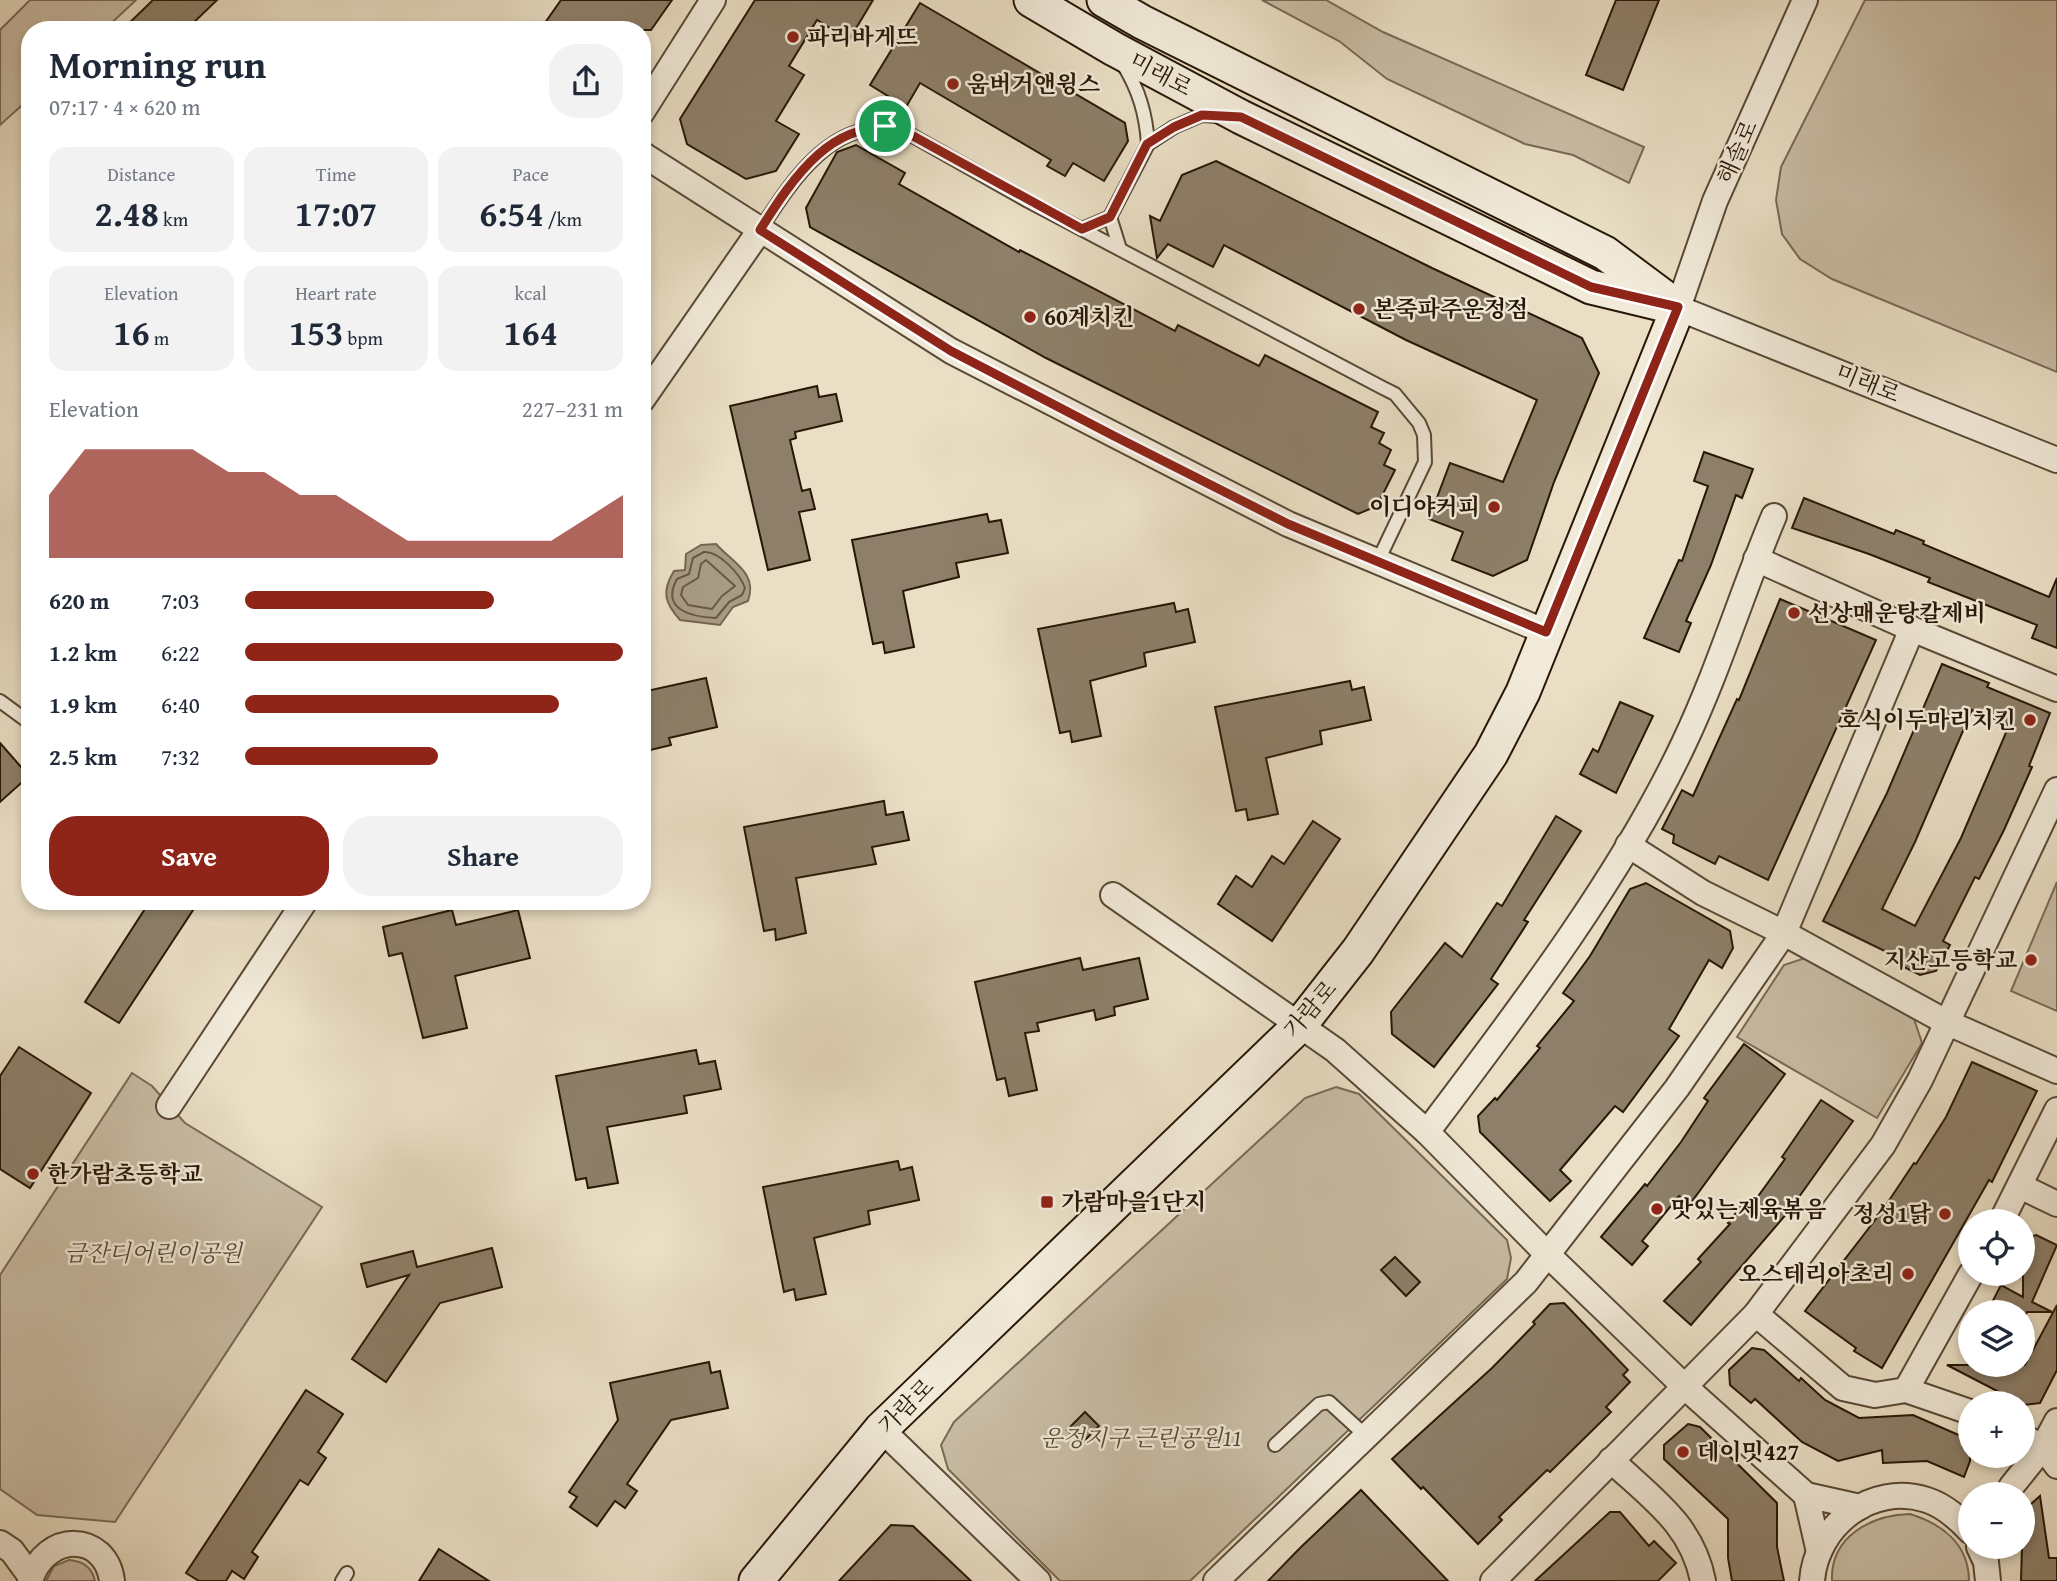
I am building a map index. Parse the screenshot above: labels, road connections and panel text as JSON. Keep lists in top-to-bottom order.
{
  "streets": {
    "street": ["미래로", "해솔로", "가람로"]
  },
  "crossings": [
    ["미래로", "해솔로"],
    ["미래로", "가람로"],
    ["해솔로", "가람로"]
  ],
  "parks": ["금잔디어린이공원", "운정지구 근린공원11"],
  "places": {
    "other": [
      "파리바게뜨",
      "움버거앤윙스",
      "본죽파주운정점",
      "60계치킨",
      "이디야커피",
      "선상매운탕칼제비",
      "호식이두마리치킨",
      "지산고등학교",
      "한가람초등학교",
      "맛있는제육볶음",
      "정성1닭",
      "오스테리아초리",
      "데이밋427"
    ],
    "transit": ["가람마을1단지"]
  },
  "page": {
    "heading": ["Morning run", "07:17 · 4 × 620 m"],
    "stats": [
      ["Distance", "2.48 km"],
      ["Time", "17:07"],
      ["Pace", "6:54 /km"],
      ["Elevation", "16 m"],
      ["Heart rate", "153 bpm"],
      ["kcal", "164"]
    ],
    "chart": ["Elevation", "227–231 m"],
    "list": [
      {
        "name": "620 m",
        "note": "7:03"
      },
      {
        "name": "1.2 km",
        "note": "6:22"
      },
      {
        "name": "1.9 km",
        "note": "6:40"
      },
      {
        "name": "2.5 km",
        "note": "7:32"
      }
    ],
    "buttons": ["Save", "Share"],
    "map_buttons": ["+", "−"]
  }
}
